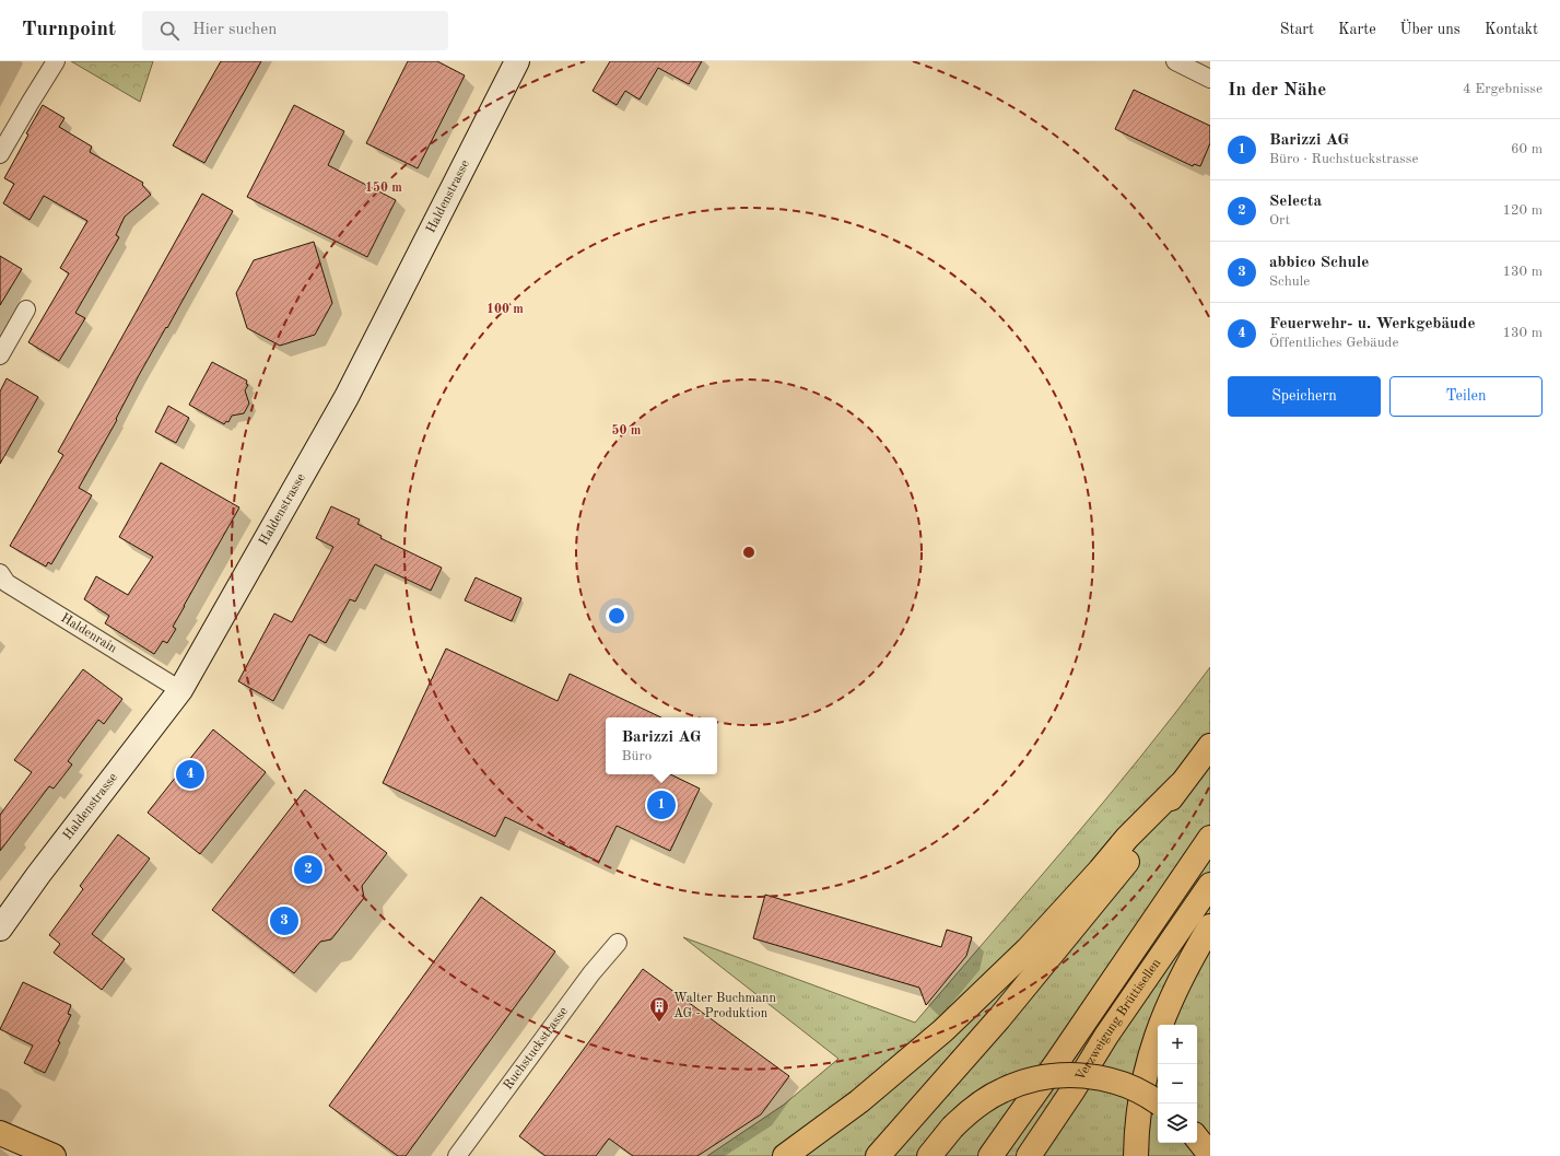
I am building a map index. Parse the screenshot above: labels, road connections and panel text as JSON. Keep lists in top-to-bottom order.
{
  "streets": {
    "highway": ["Verzweigung Brüttisellen"],
    "street": ["Haldenstrasse", "Haldenrain", "Ruchstuckstrasse"]
  },
  "crossings": [
    ["Haldenstrasse", "Haldenrain"]
  ],
  "places": {
    "building": ["Walter Buchmann AG - Produktion"]
  },
  "page": {
    "header": "Turnpoint",
    "search": "Hier suchen",
    "nav": [
      "Start",
      "Karte",
      "Über uns",
      "Kontakt"
    ],
    "heading": ["In der Nähe", "4 Ergebnisse"],
    "list": [
      {
        "mark": "1",
        "name": "Barizzi AG",
        "note": "Büro · Ruchstuckstrasse",
        "value": "60 m"
      },
      {
        "mark": "2",
        "name": "Selecta",
        "note": "Ort",
        "value": "120 m"
      },
      {
        "mark": "3",
        "name": "abbico Schule",
        "note": "Schule",
        "value": "130 m"
      },
      {
        "mark": "4",
        "name": "Feuerwehr- u. Werkgebäude",
        "note": "Öffentliches Gebäude",
        "value": "130 m"
      }
    ],
    "buttons": ["Speichern", "Teilen"],
    "popup": ["Barizzi AG", "Büro"],
    "pins": [
      "4",
      "1",
      "2",
      "3"
    ],
    "map_buttons": ["+", "−"]
  },
  "rings": ["150 m", "100 m", "50 m"]
}
